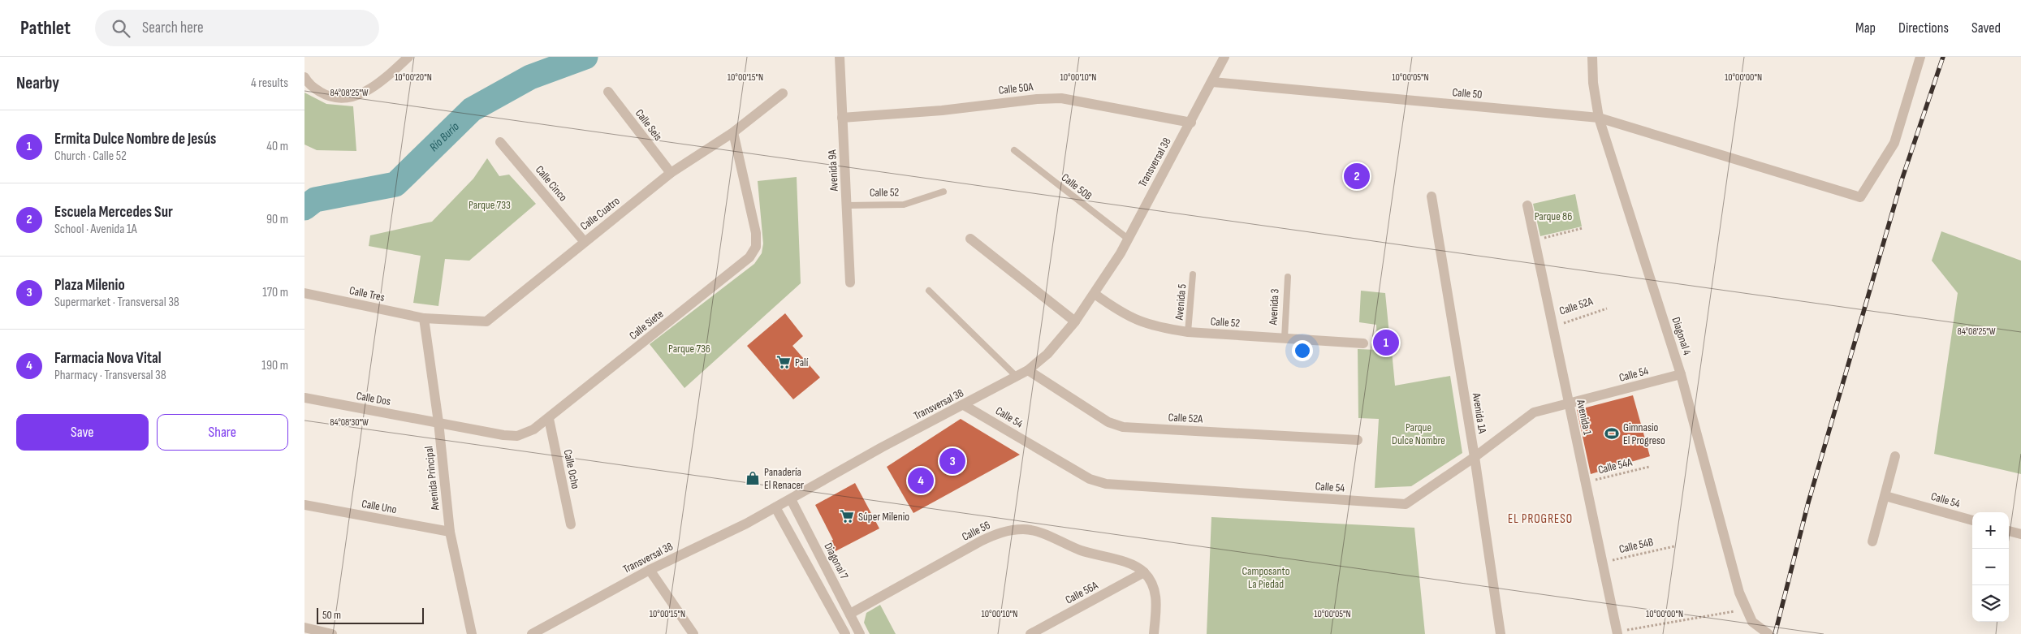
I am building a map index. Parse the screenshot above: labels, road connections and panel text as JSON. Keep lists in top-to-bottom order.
{
  "streets": {
    "street": [
      "Calle 50A",
      "Calle 50",
      "Calle Seis",
      "Transversal 38",
      "Avenida 9A",
      "Calle Cinco",
      "Calle 52",
      "Calle Cuatro",
      "Calle Tres",
      "Calle 52A",
      "Calle Siete",
      "Diagonal 4",
      "Calle 54",
      "Calle Dos",
      "Avenida 1A",
      "Avenida 1",
      "Calle Ocho",
      "Avenida Principal",
      "Calle Uno",
      "Calle 56",
      "Diagonal 7",
      "Calle 56A"
    ],
    "lane": ["Calle 50B", "Avenida 5", "Avenida 3"],
    "path": ["Calle 54A", "Calle 54B"]
  },
  "crossings": [
    ["Calle 50A", "Transversal 38"],
    ["Calle 50A", "Avenida 9A"],
    ["Calle 50", "Transversal 38"],
    ["Calle 50", "Diagonal 4"],
    ["Calle Seis", "Calle Cuatro"],
    ["Transversal 38", "Calle 50B"],
    ["Transversal 38", "Calle 52"],
    ["Transversal 38", "Calle 52A"],
    ["Transversal 38", "Calle 54"],
    ["Transversal 38", "Diagonal 7"],
    ["Avenida 9A", "Calle 52"],
    ["Calle Cinco", "Calle Cuatro"],
    ["Calle 52", "Avenida 5"],
    ["Calle 52", "Avenida 3"],
    ["Calle Cuatro", "Calle Tres"],
    ["Calle Cuatro", "Calle Siete"],
    ["Calle Cuatro", "Avenida Principal"],
    ["Calle Tres", "Avenida Principal"],
    ["Calle 52A", "Avenida 1"],
    ["Calle Siete", "Calle Dos"],
    ["Calle Siete", "Calle Ocho"],
    ["Calle Siete", "Avenida Principal"],
    ["Diagonal 4", "Calle 54"],
    ["Calle 54", "Avenida 1A"],
    ["Calle 54", "Avenida 1"],
    ["Calle Dos", "Avenida Principal"],
    ["Avenida 1", "Calle 54A"],
    ["Avenida 1", "Calle 54B"],
    ["Avenida Principal", "Calle Uno"],
    ["Calle 56", "Diagonal 7"],
    ["Calle 56", "Calle 56A"]
  ],
  "districts": ["EL PROGRESO"],
  "water": ["Río Burío"],
  "parks": [
    "Parque 733",
    "Parque 86",
    "Parque 736",
    "Parque Dulce Nombre",
    "Camposanto La Piedad"
  ],
  "places": {
    "supermarket": ["Palí", "Súper Milenio"],
    "sports": ["Gimnasio El Progreso"],
    "shop": ["Panadería El Renacer"]
  },
  "scale_bar": "50 m",
  "page": {
    "header": "Pathlet",
    "search": "Search here",
    "nav": ["Map", "Directions", "Saved"],
    "heading": ["Nearby", "4 results"],
    "list": [
      {
        "mark": "1",
        "name": "Ermita Dulce Nombre de Jesús",
        "note": "Church · Calle 52",
        "value": "40 m"
      },
      {
        "mark": "2",
        "name": "Escuela Mercedes Sur",
        "note": "School · Avenida 1A",
        "value": "90 m"
      },
      {
        "mark": "3",
        "name": "Plaza Milenio",
        "note": "Supermarket · Transversal 38",
        "value": "170 m"
      },
      {
        "mark": "4",
        "name": "Farmacia Nova Vital",
        "note": "Pharmacy · Transversal 38",
        "value": "190 m"
      }
    ],
    "pins": [
      "2",
      "1",
      "3",
      "4"
    ],
    "buttons": ["Save", "Share"],
    "map_buttons": ["+", "−"],
    "scale": "50 m"
  },
  "coordinates": [
    "10°00'20\"N",
    "10°00'15\"N",
    "10°00'10\"N",
    "10°00'05\"N",
    "10°00'00\"N",
    "84°08'25\"W",
    "84°08'30\"W"
  ]
}
